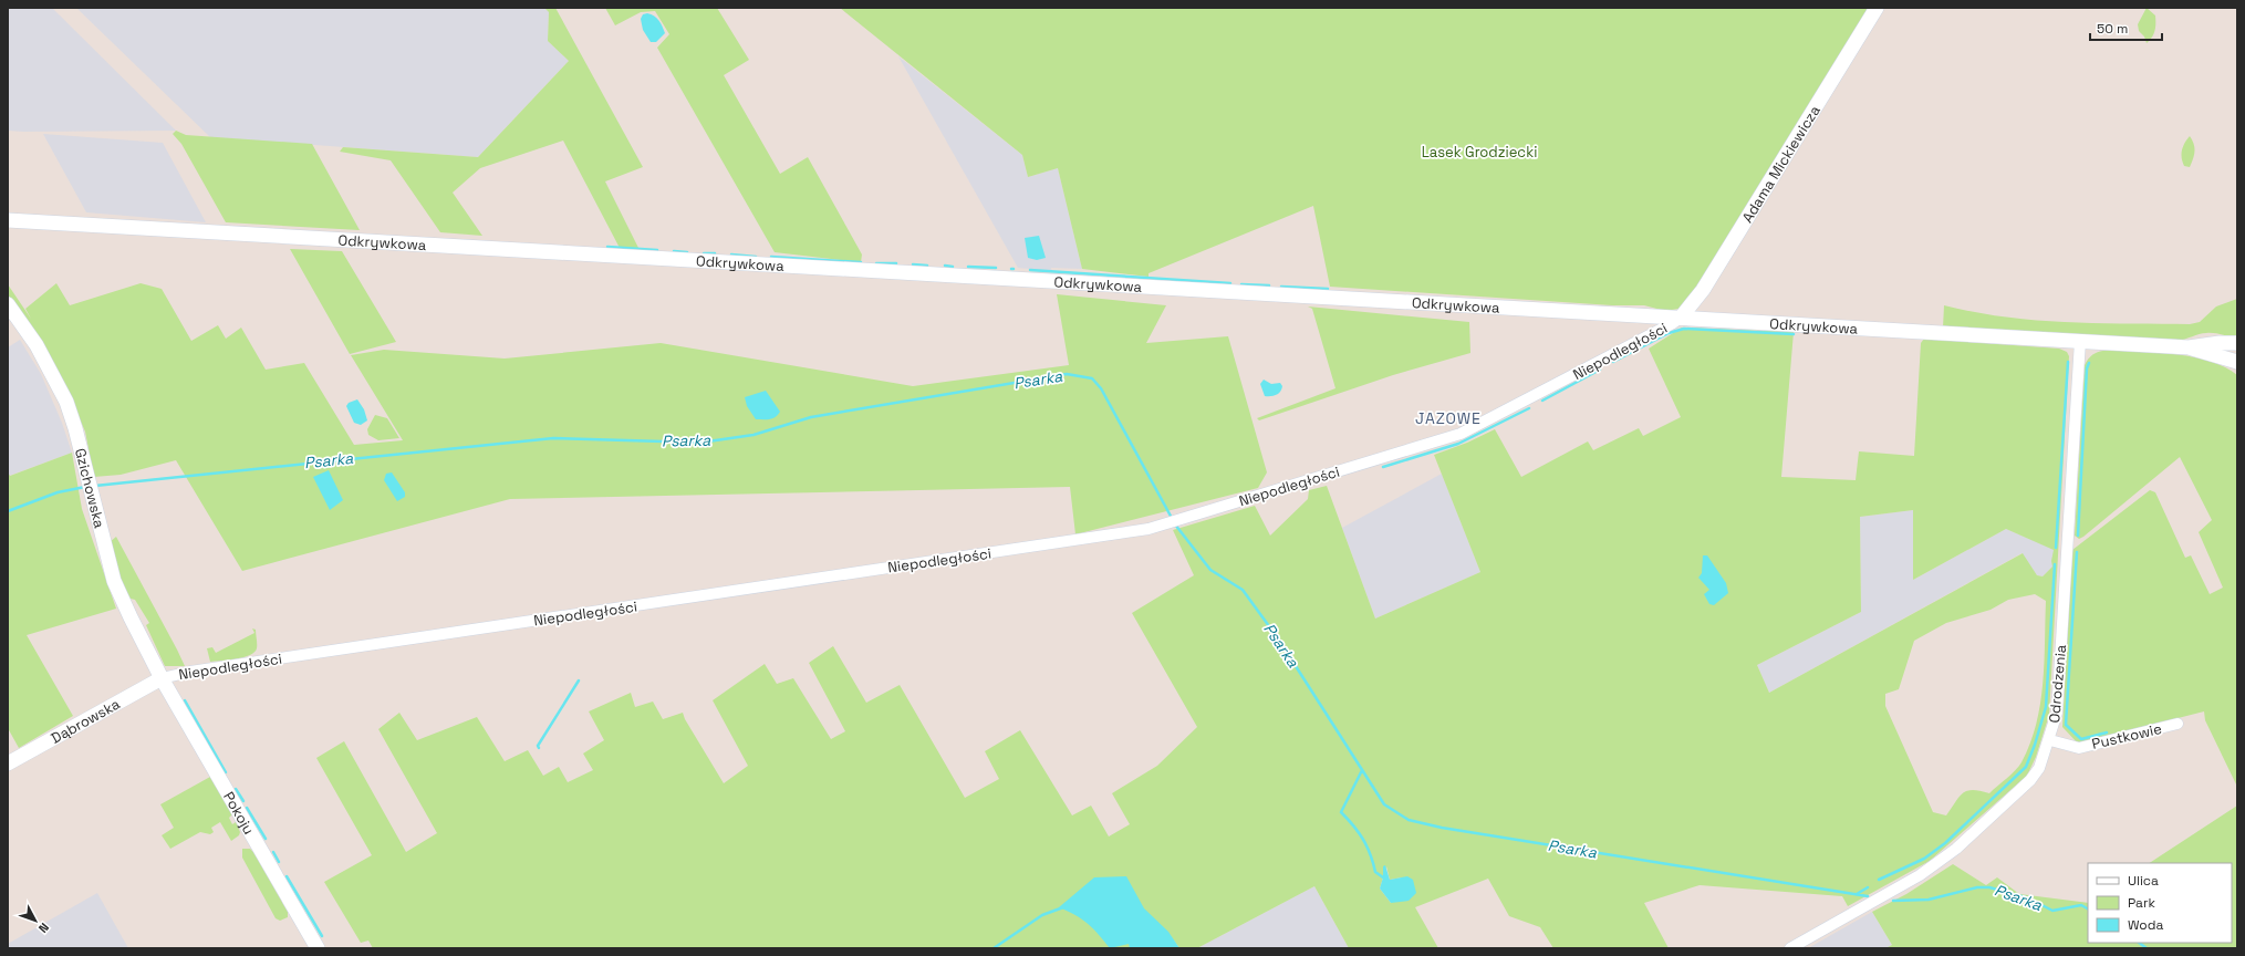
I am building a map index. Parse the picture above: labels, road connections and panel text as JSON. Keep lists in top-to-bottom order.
{
  "streets": {
    "street": [
      "Adama Mickiewicza",
      "Odkrywkowa",
      "Niepodległości",
      "Gzichowska",
      "Odrodzenia",
      "Dąbrowska",
      "Pustkowie",
      "Pokoju"
    ]
  },
  "crossings": [
    ["Adama Mickiewicza", "Odkrywkowa"],
    ["Adama Mickiewicza", "Niepodległości"],
    ["Odkrywkowa", "Niepodległości"],
    ["Odkrywkowa", "Odrodzenia"],
    ["Niepodległości", "Gzichowska"],
    ["Niepodległości", "Dąbrowska"],
    ["Niepodległości", "Pokoju"],
    ["Gzichowska", "Dąbrowska"],
    ["Gzichowska", "Pokoju"],
    ["Odrodzenia", "Pustkowie"],
    ["Dąbrowska", "Pokoju"]
  ],
  "districts": ["JAZOWE"],
  "water": ["Psarka"],
  "parks": ["Lasek Grodziecki"],
  "legend": ["Ulica", "Park", "Woda"],
  "scale_bar": "50 m",
  "north": "bottom right"
}
